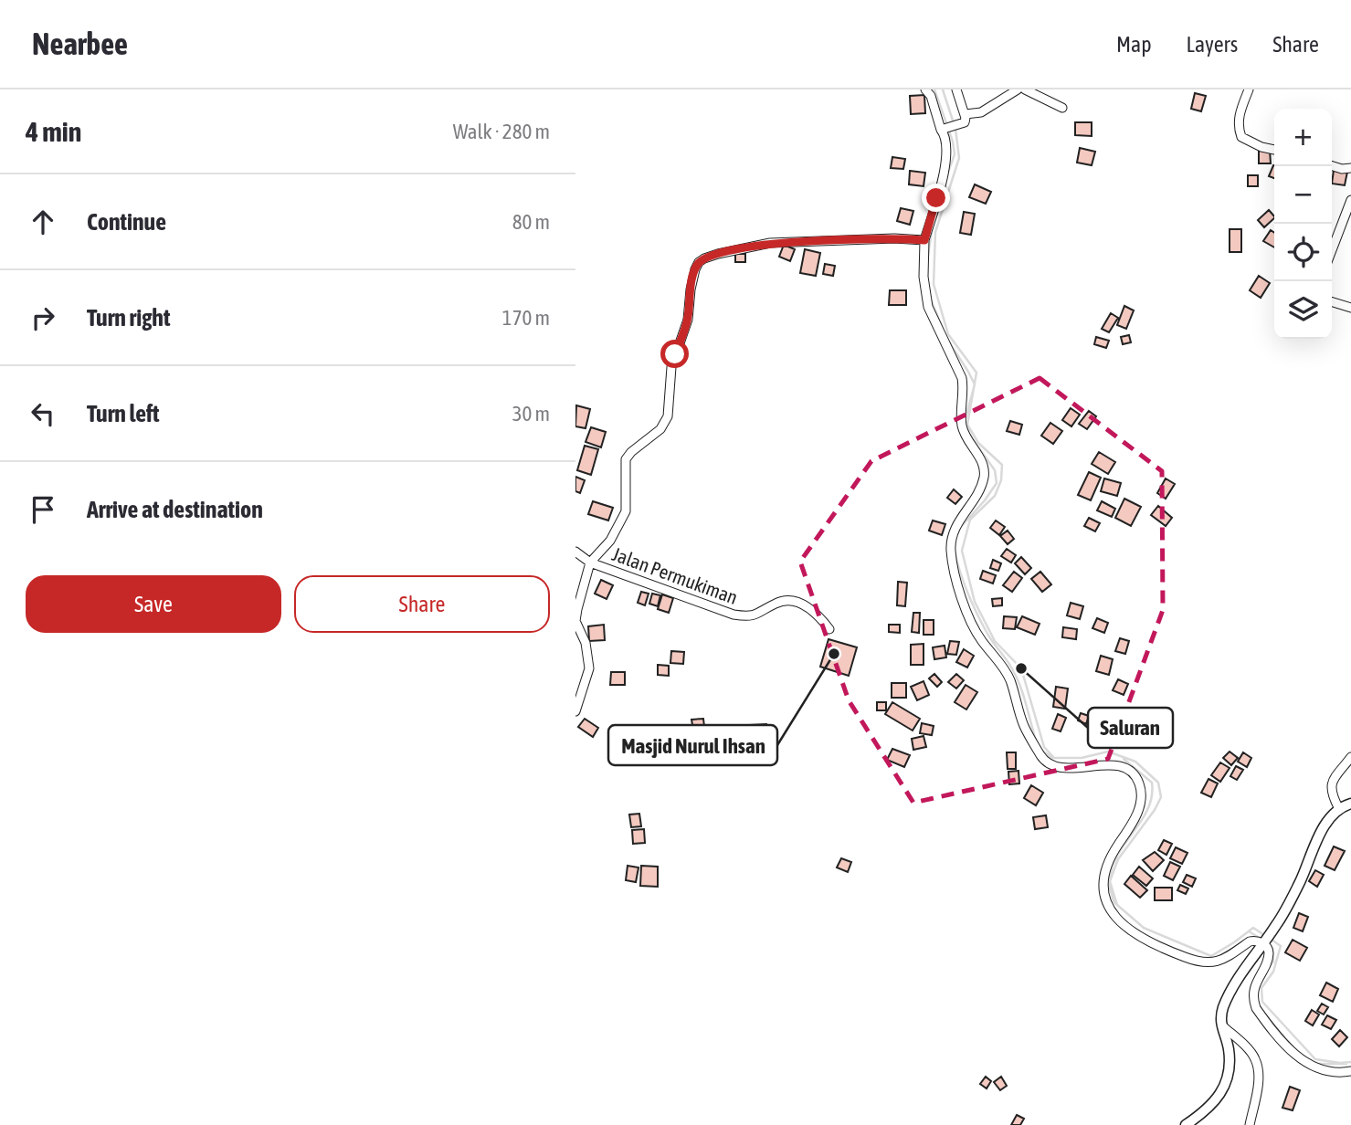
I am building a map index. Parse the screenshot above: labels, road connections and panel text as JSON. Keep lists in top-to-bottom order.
{
  "streets": {
    "street": ["Jalan Permukiman"]
  },
  "places": ["Masjid Nurul Ihsan", "Saluran"],
  "page": {
    "header": "Nearbee",
    "nav": ["Map", "Layers", "Share"],
    "heading": ["4 min", "Walk · 280 m"],
    "map_buttons": ["+", "−"],
    "list": [
      ["Continue", "80 m"],
      ["Turn right", "170 m"],
      ["Turn left", "30 m"],
      "Arrive at destination"
    ],
    "buttons": ["Save", "Share"]
  }
}
